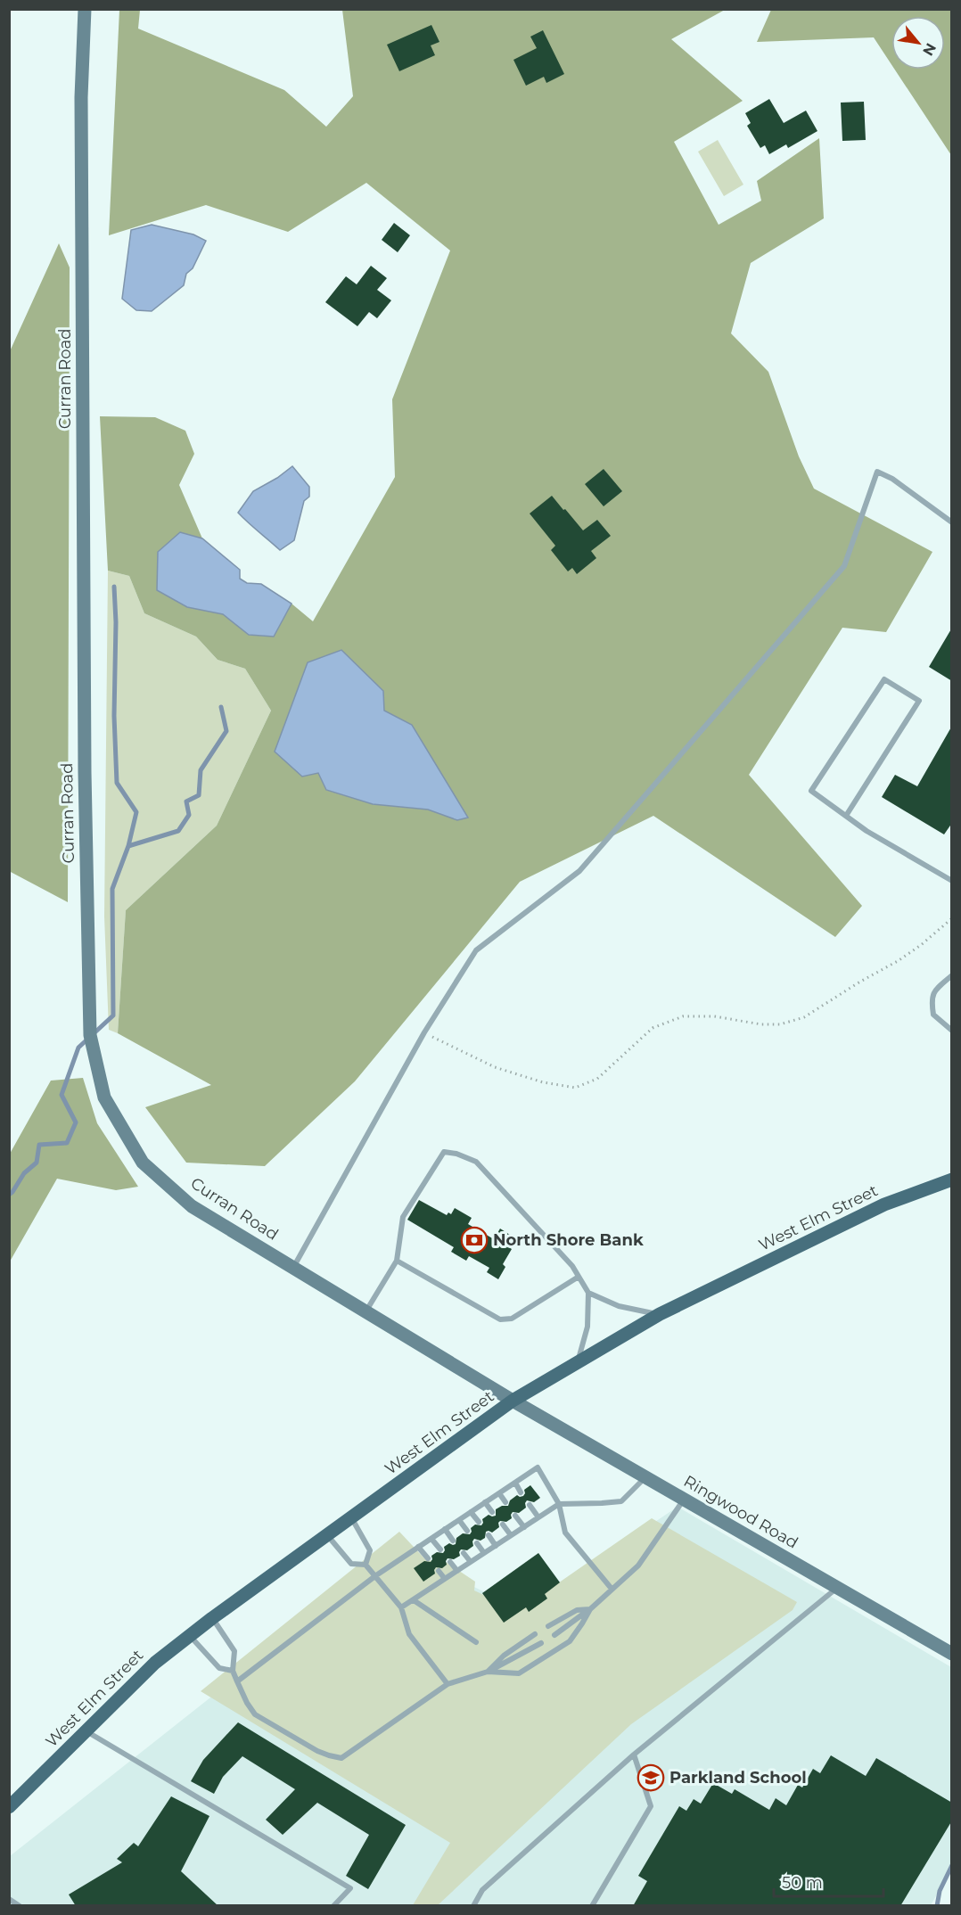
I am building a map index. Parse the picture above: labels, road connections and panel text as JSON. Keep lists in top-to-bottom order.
{
  "streets": {
    "main road": ["West Elm Street"],
    "street": ["Curran Road", "Ringwood Road"]
  },
  "crossings": [
    ["Curran Road", "West Elm Street"],
    ["Curran Road", "Ringwood Road"],
    ["West Elm Street", "Ringwood Road"]
  ],
  "places": {
    "bank": ["North Shore Bank"],
    "school or university": ["Parkland School"]
  },
  "scale_bar": "50 m",
  "north": "bottom right"
}
